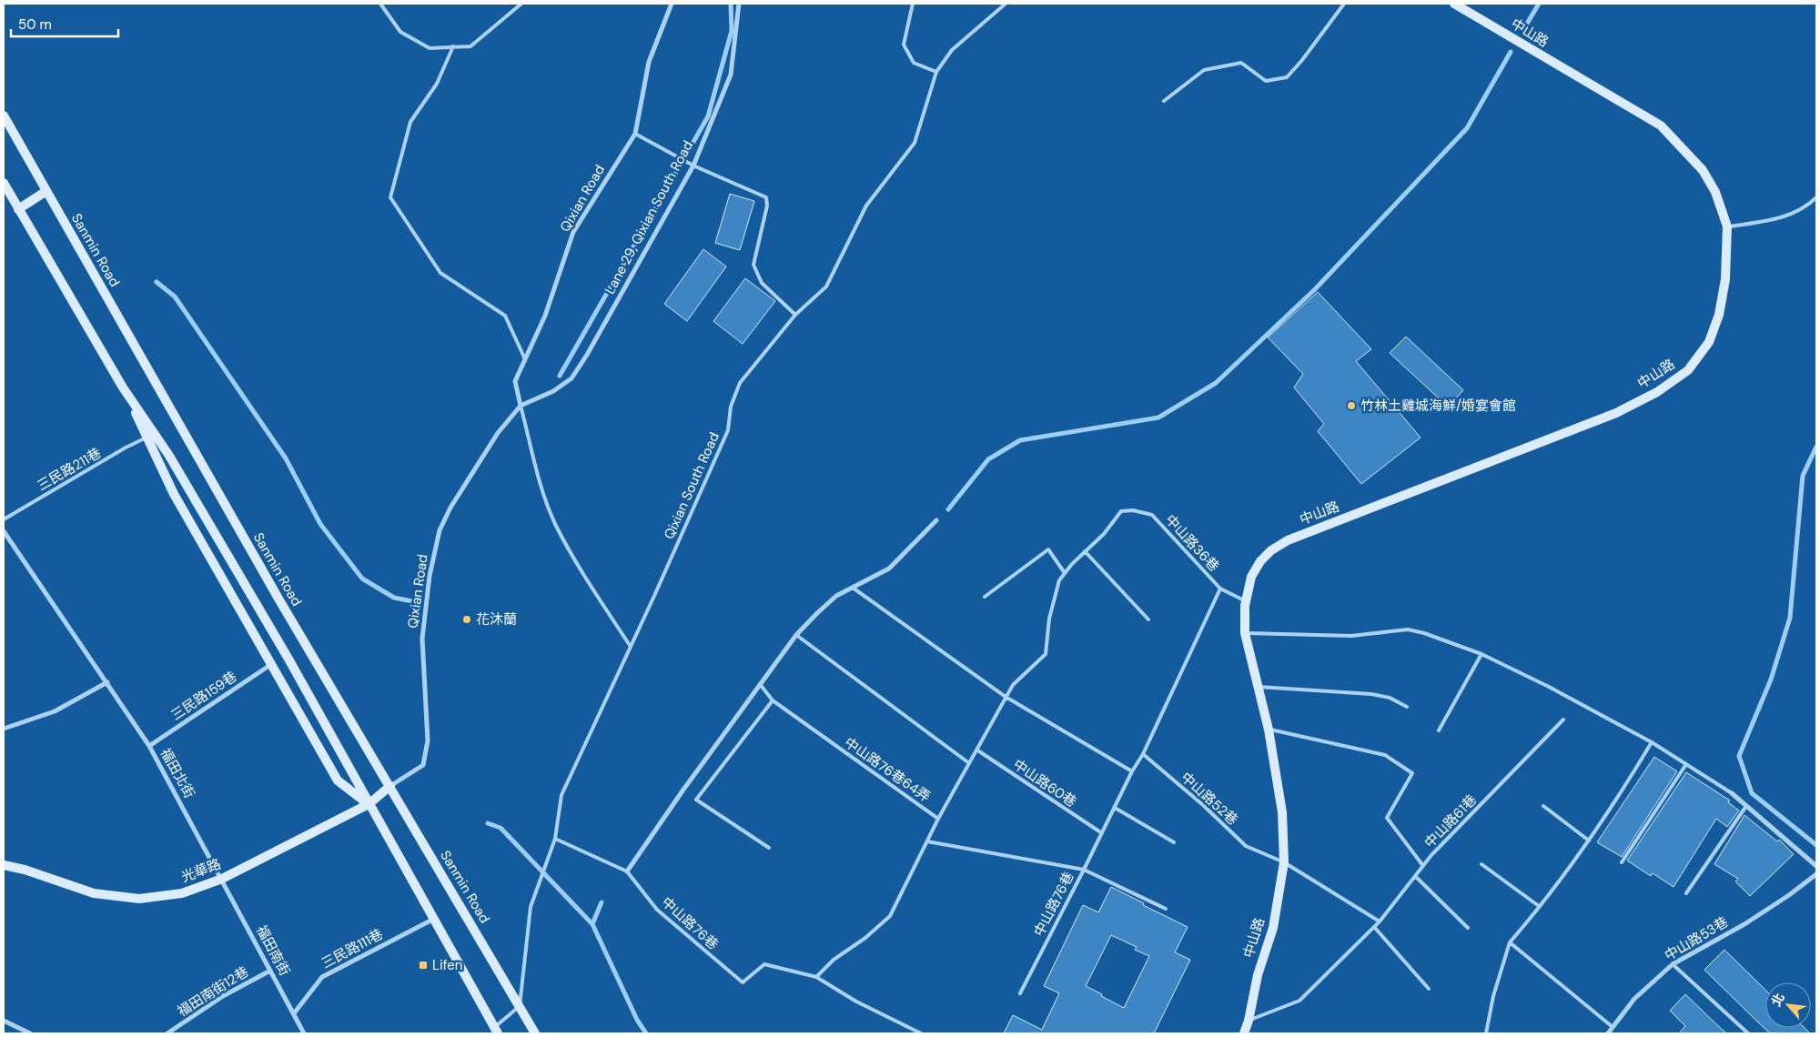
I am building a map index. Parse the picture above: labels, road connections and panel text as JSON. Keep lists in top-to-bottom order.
{
  "streets": {
    "street": [
      "中山路",
      "Qixian Road",
      "Lane 29, Qixian South Road",
      "Sanmin Road",
      "三民路159巷",
      "福田北街",
      "光華路",
      "中山路53巷",
      "三民路111巷",
      "福田南街",
      "福田南街12巷"
    ],
    "lane": [
      "三民路211巷",
      "Qixian South Road",
      "中山路36巷",
      "中山路76巷64弄",
      "中山路60巷",
      "中山路52巷",
      "中山路61巷",
      "中山路76巷"
    ]
  },
  "crossings": [
    ["中山路", "中山路36巷"],
    ["中山路", "中山路52巷"],
    ["中山路", "中山路61巷"],
    ["Qixian Road", "Lane 29, Qixian South Road"],
    ["Qixian Road", "Sanmin Road"],
    ["Qixian Road", "Qixian South Road"],
    ["Qixian Road", "光華路"],
    ["Sanmin Road", "Qixian South Road"],
    ["Sanmin Road", "光華路"],
    ["Qixian South Road", "中山路76巷"],
    ["中山路36巷", "中山路76巷64弄"],
    ["中山路36巷", "中山路52巷"],
    ["三民路159巷", "福田北街"],
    ["中山路76巷64弄", "中山路60巷"],
    ["福田北街", "光華路"],
    ["福田北街", "福田南街"],
    ["光華路", "福田南街"],
    ["三民路111巷", "福田南街"],
    ["福田南街", "福田南街12巷"]
  ],
  "places": {
    "other": ["竹林土雞城海鮮/婚宴會館", "花沐蘭"],
    "transit": ["Lifen"]
  },
  "scale_bar": "50 m",
  "north": "top left"
}
